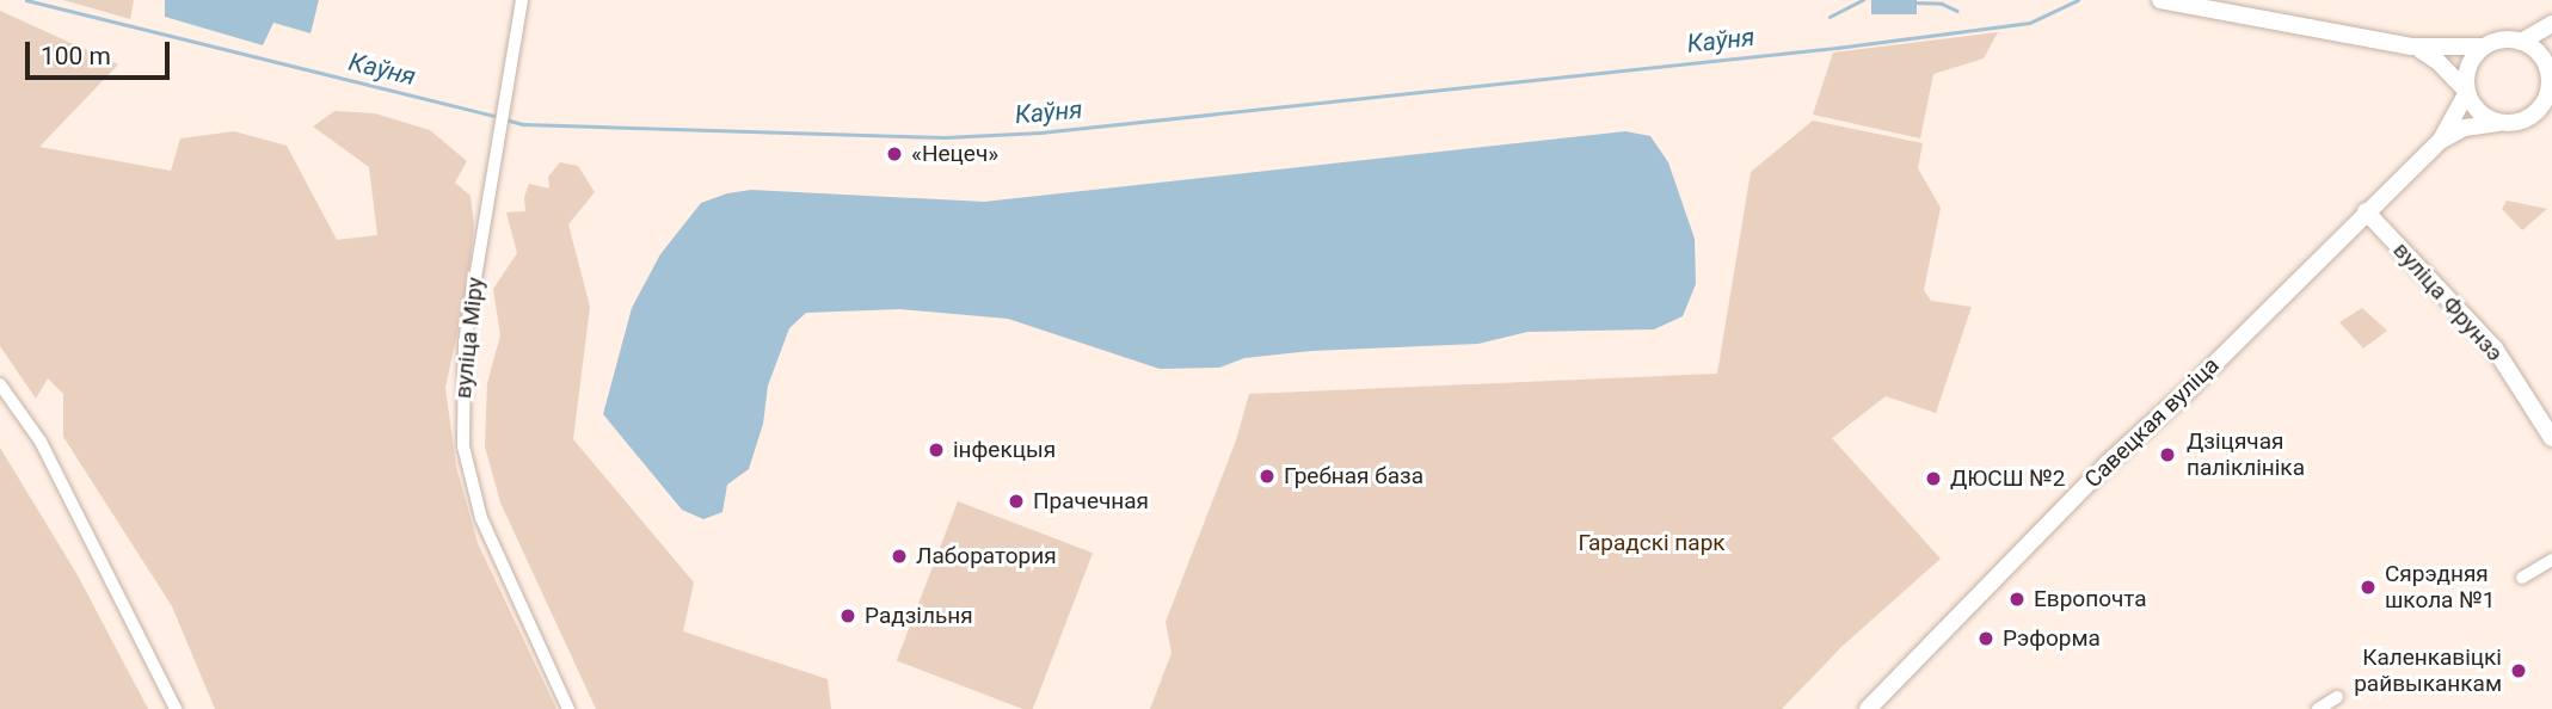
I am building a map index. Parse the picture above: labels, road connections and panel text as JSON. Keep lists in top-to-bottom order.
{
  "streets": {
    "main road": ["вуліца Фрунзэ", "Савецкая вуліца"],
    "street": ["вуліца Міру"]
  },
  "crossings": [
    ["вуліца Фрунзэ", "Савецкая вуліца"]
  ],
  "water": ["Каўня"],
  "parks": ["Гарадскі парк"],
  "places": [
    "«Нецеч»",
    "інфекцыя",
    "Дзіцячая паліклініка",
    "Гребная база",
    "ДЮСШ №2",
    "Прачечная",
    "Лаборатория",
    "Сярэдняя школа №1",
    "Европочта",
    "Радзільня",
    "Рэформа",
    "Каленкавіцкі райвыканкам"
  ],
  "scale_bar": "100 m"
}
